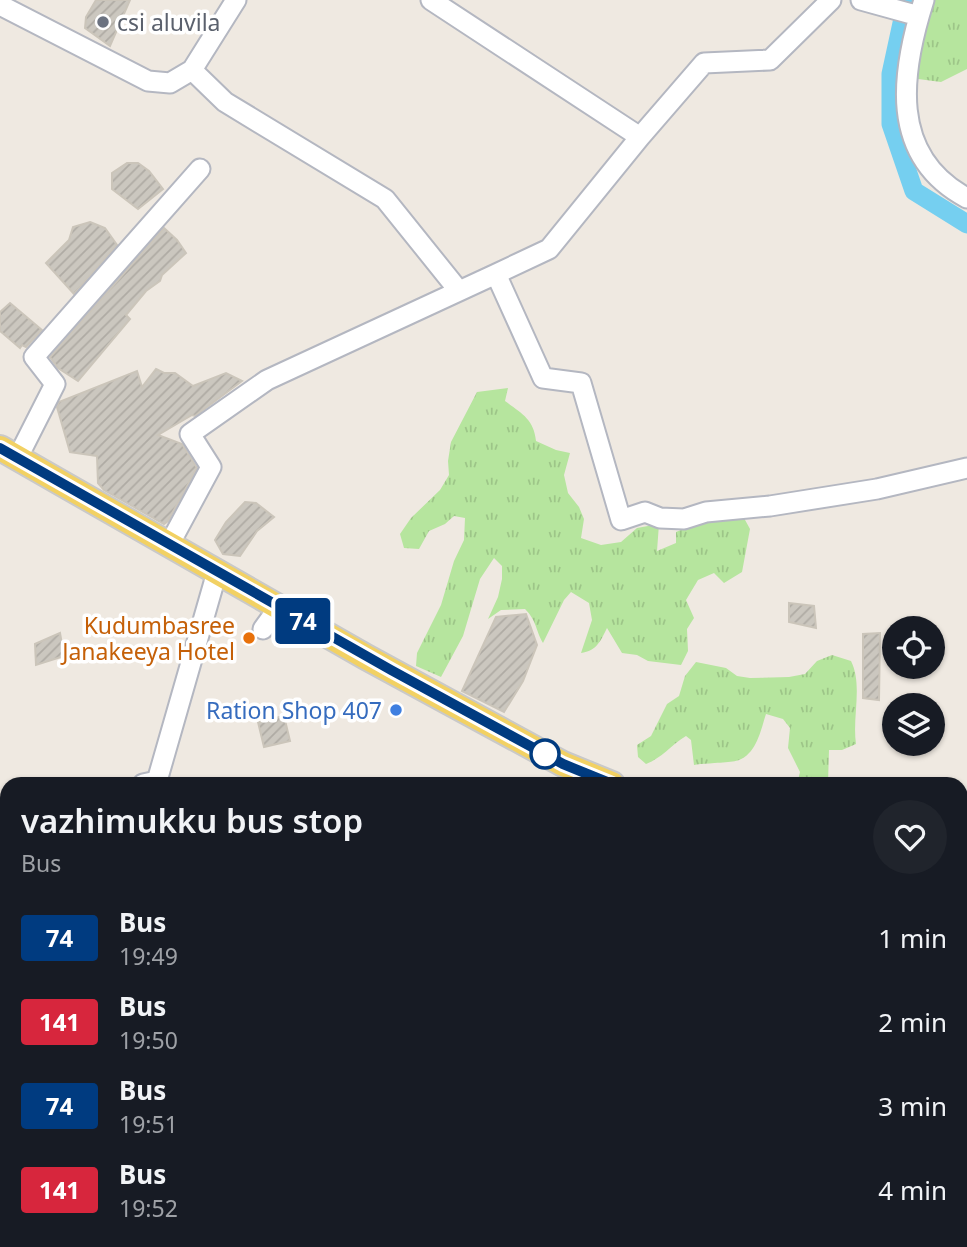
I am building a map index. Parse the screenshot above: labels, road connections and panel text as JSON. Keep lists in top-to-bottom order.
{
  "places": ["csi aluvila", "Kudumbasree Janakeeya Hotel", "Ration Shop 407"],
  "lines": ["bus line 74"],
  "page": {
    "on_map": "74",
    "heading": ["vazhimukku bus stop", "Bus"],
    "list": [
      {
        "mark": "74",
        "name": "Bus",
        "note": "19:49",
        "value": "1 min"
      },
      {
        "mark": "141",
        "name": "Bus",
        "note": "19:50",
        "value": "2 min"
      },
      {
        "mark": "74",
        "name": "Bus",
        "note": "19:51",
        "value": "3 min"
      },
      {
        "mark": "141",
        "name": "Bus",
        "note": "19:52",
        "value": "4 min"
      }
    ]
  }
}
